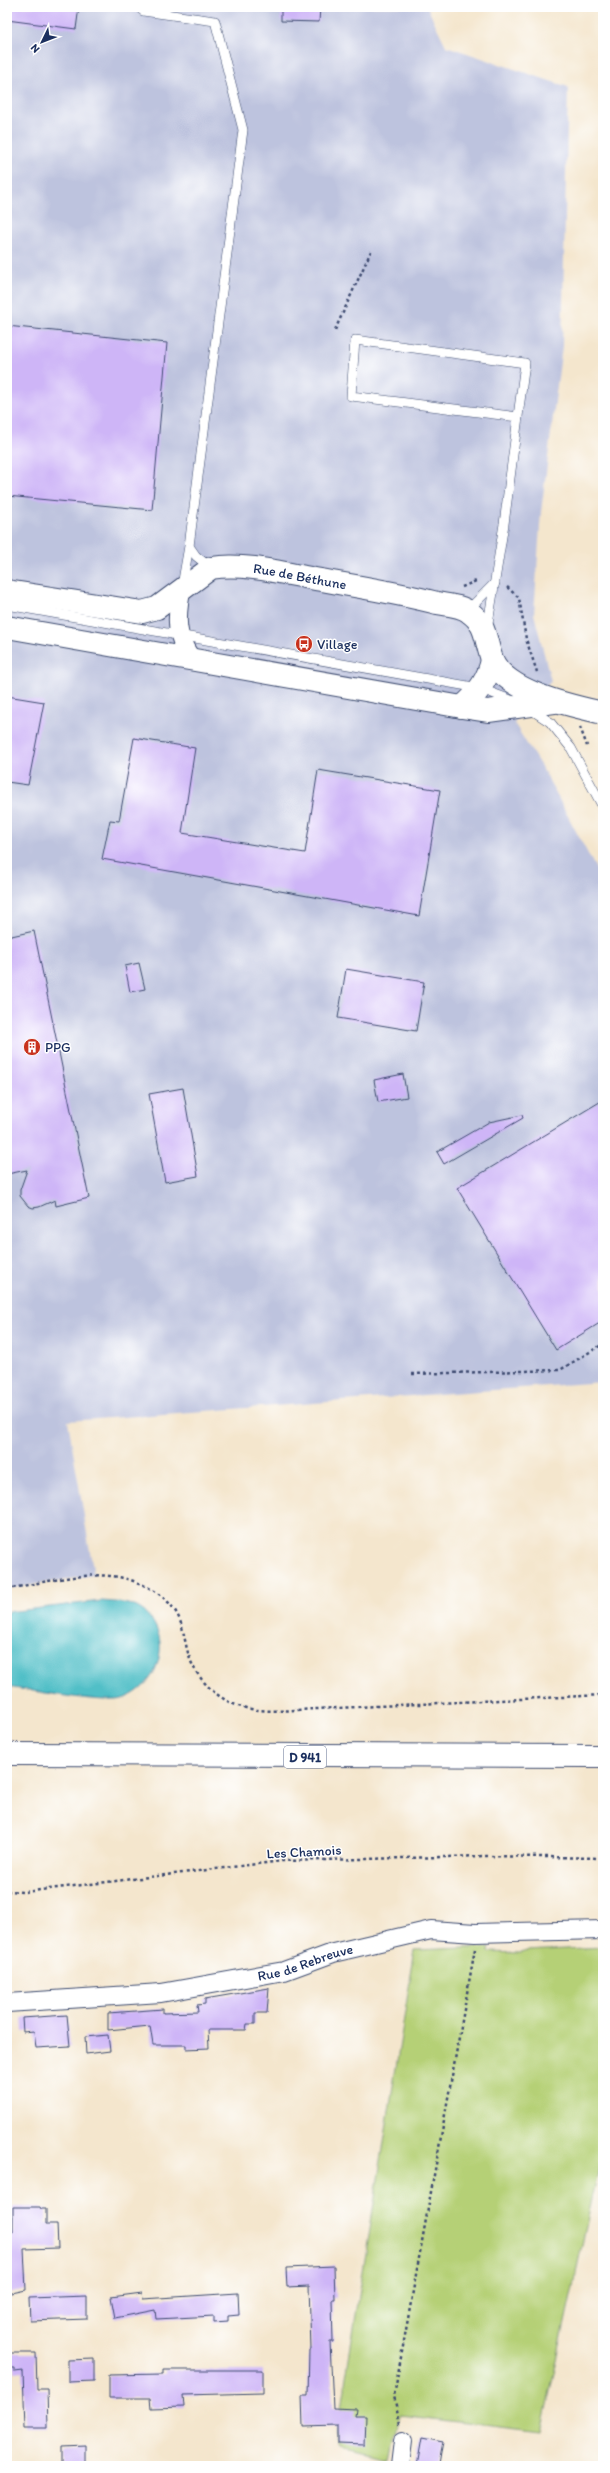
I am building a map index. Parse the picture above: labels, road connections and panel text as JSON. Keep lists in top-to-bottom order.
{
  "streets": {
    "street": ["Rue de Béthune", "D 941", "Rue de Rebreuve"],
    "path": ["Les Chamois"]
  },
  "places": {
    "bus stop": ["Village"],
    "building": ["PPG"]
  },
  "north": "bottom left"
}
